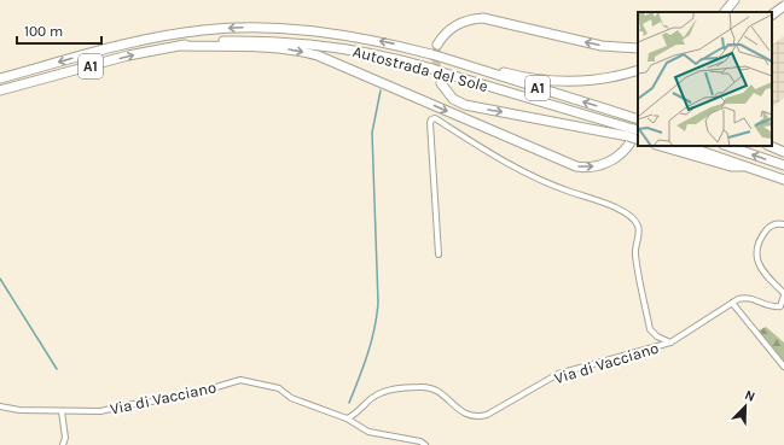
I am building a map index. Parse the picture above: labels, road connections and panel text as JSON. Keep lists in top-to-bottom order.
{
  "streets": {
    "highway": ["A1", "Autostrada del Sole"],
    "street": ["Via di Vacciano"]
  },
  "scale_bar": "100 m",
  "north": "top right"
}
